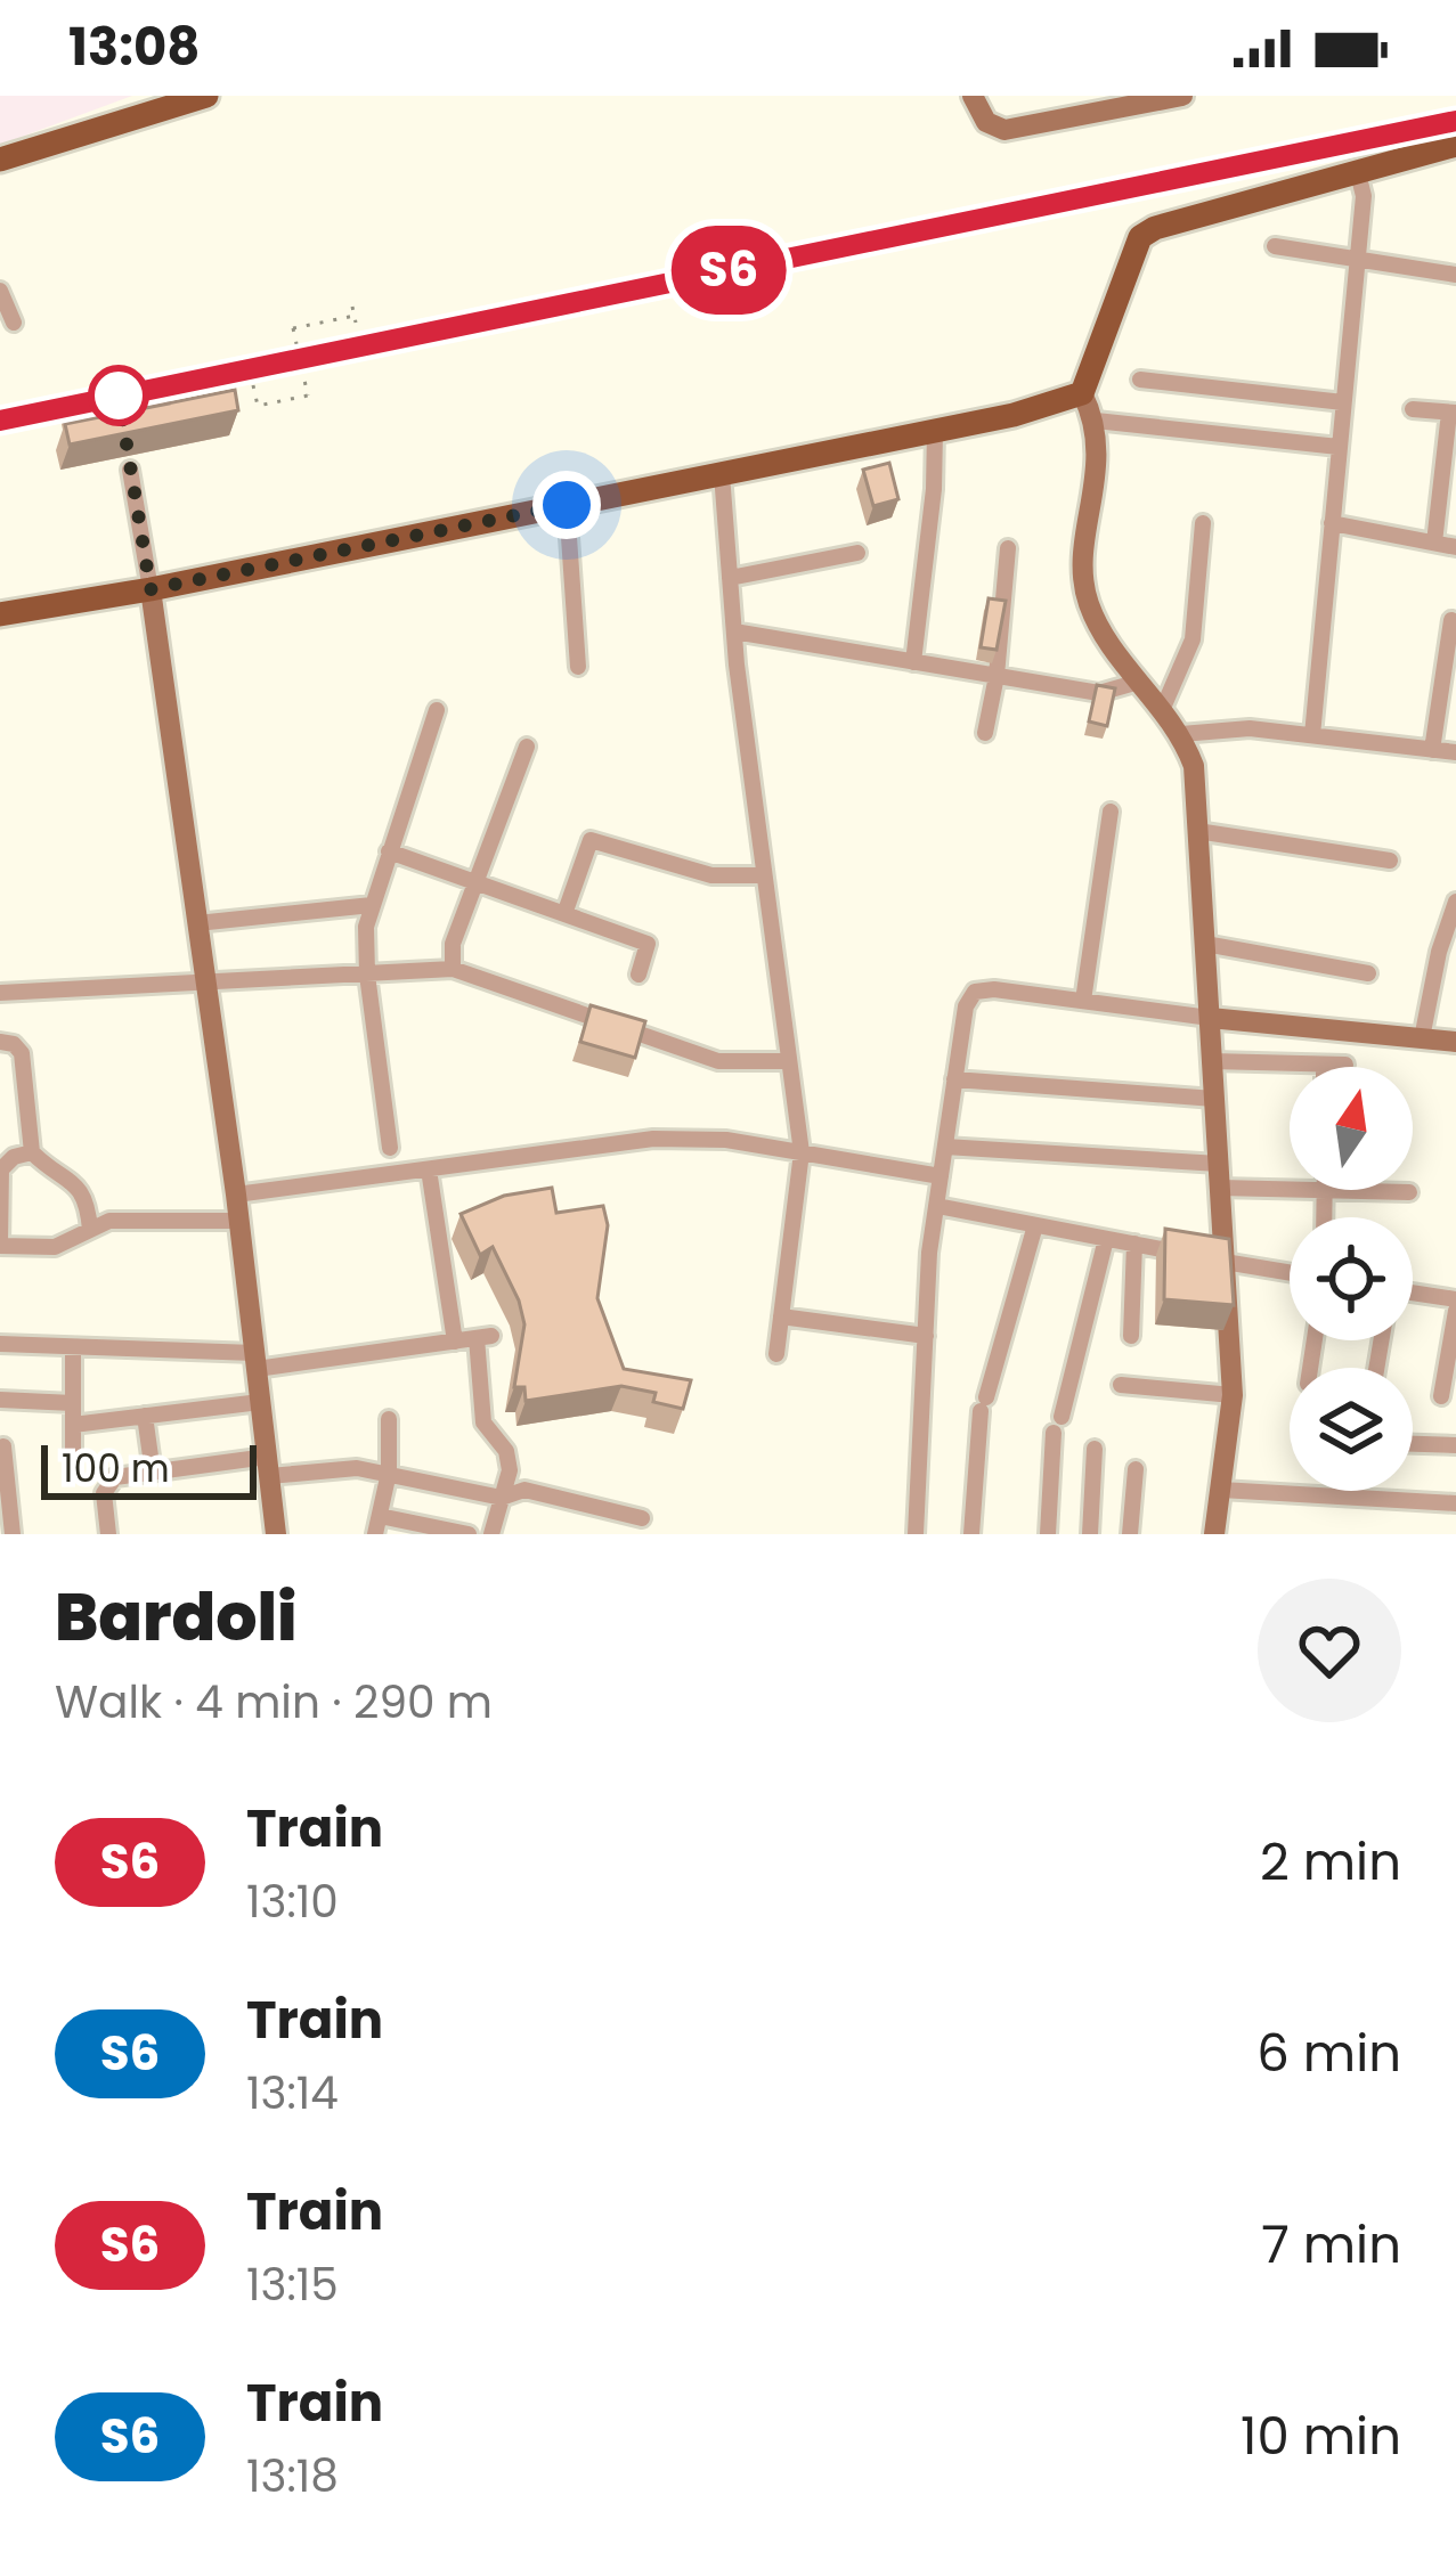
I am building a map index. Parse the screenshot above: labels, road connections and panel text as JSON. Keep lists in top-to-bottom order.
{
  "scale_bar": "100 m",
  "north": "top",
  "page": {
    "status": "13:08",
    "on_map": "S6",
    "scale": "100 m",
    "heading": ["Bardoli", "Walk · 4 min · 290 m"],
    "list": [
      {
        "mark": "S6",
        "name": "Train",
        "note": "13:10",
        "value": "2 min"
      },
      {
        "mark": "S6",
        "name": "Train",
        "note": "13:14",
        "value": "6 min"
      },
      {
        "mark": "S6",
        "name": "Train",
        "note": "13:15",
        "value": "7 min"
      },
      {
        "mark": "S6",
        "name": "Train",
        "note": "13:18",
        "value": "10 min"
      }
    ]
  }
}
